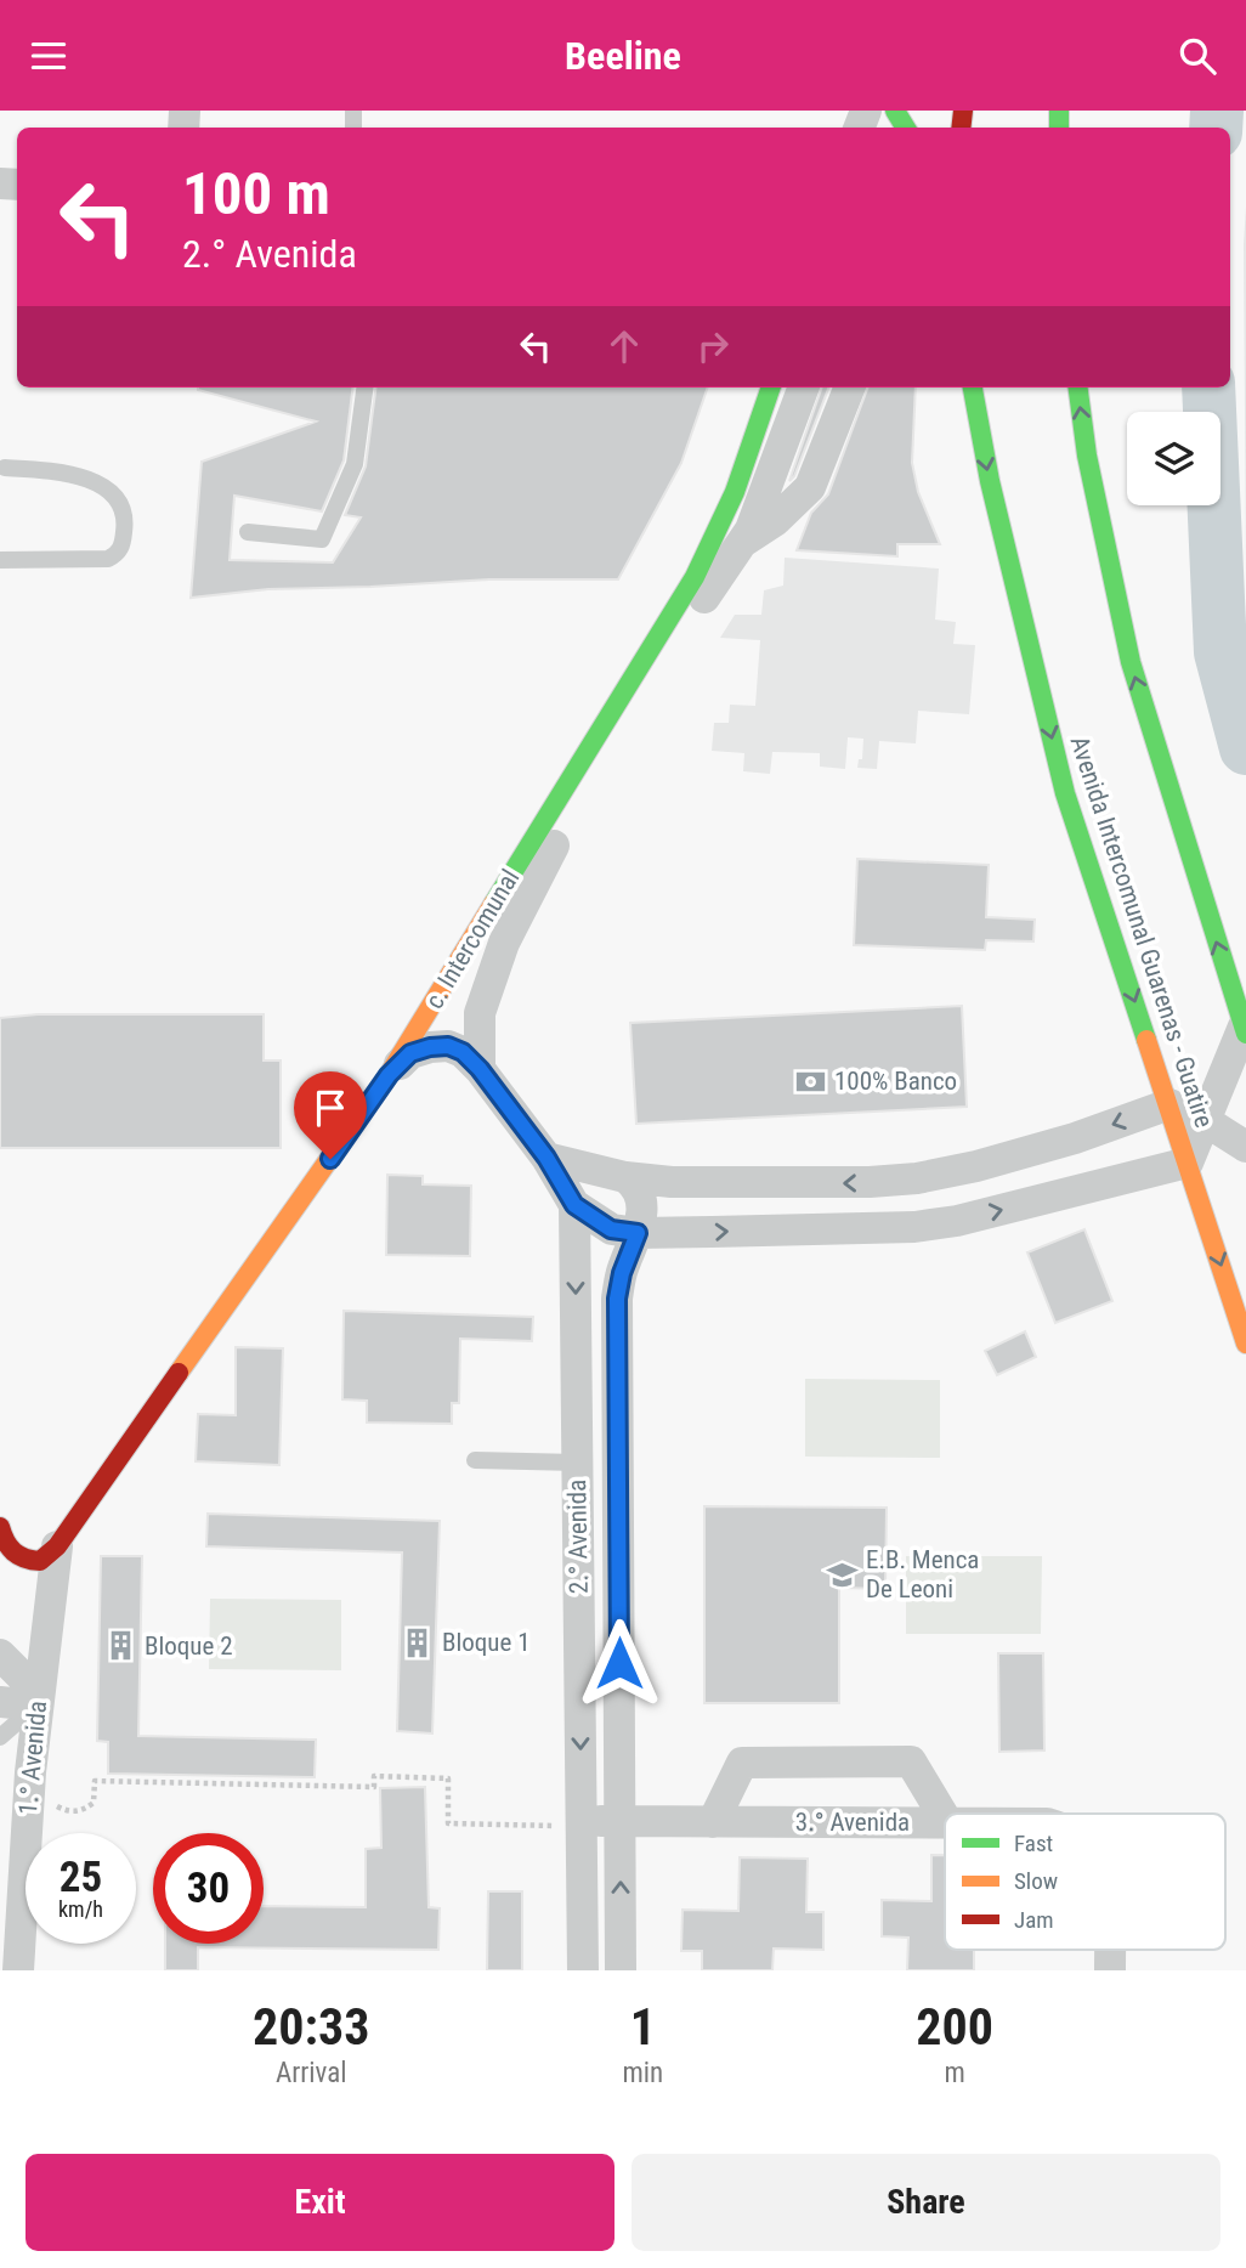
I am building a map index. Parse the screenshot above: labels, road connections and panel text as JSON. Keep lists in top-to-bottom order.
{
  "streets": {
    "main road": ["Avenida Intercomunal Guarenas - Guatire", "c. Intercomunal"],
    "street": ["2.° Avenida", "1.° Avenida", "3.° Avenida"]
  },
  "crossings": [
    ["Avenida Intercomunal Guarenas - Guatire", "2.° Avenida"],
    ["c. Intercomunal", "2.° Avenida"],
    ["c. Intercomunal", "1.° Avenida"],
    ["2.° Avenida", "3.° Avenida"]
  ],
  "places": {
    "bank": ["100% Banco"],
    "school or university": ["E.B. Menca De Leoni"],
    "building": ["Bloque 1", "Bloque 2"]
  },
  "legend": ["Fast", "Slow", "Jam"],
  "page": {
    "header": "Beeline",
    "turn": ["100 m", "2.° Avenida"],
    "speed": "25 km/h",
    "limit": "30",
    "eta": [
      "20:33",
      "Arrival",
      "1",
      "min",
      "200",
      "m"
    ],
    "buttons": ["Exit", "Share"]
  }
}
